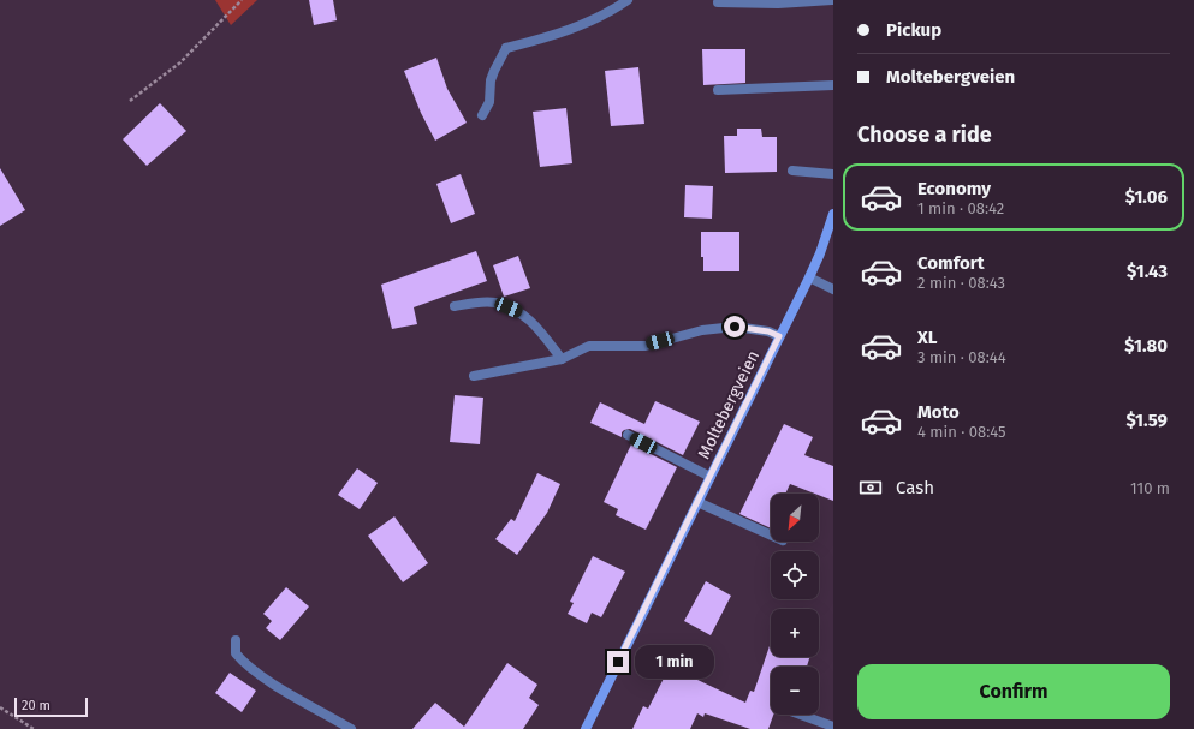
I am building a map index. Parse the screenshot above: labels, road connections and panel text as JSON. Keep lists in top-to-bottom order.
{
  "streets": {
    "main road": ["Moltebergveien"]
  },
  "scale_bar": "20 m",
  "north": "bottom left",
  "page": {
    "banner": ["Pickup", "Moltebergveien"],
    "heading": "Choose a ride",
    "list": [
      {
        "name": "Economy",
        "note": "1 min · 08:42",
        "value": "$1.06"
      },
      {
        "name": "Comfort",
        "note": "2 min · 08:43",
        "value": "$1.43"
      },
      {
        "name": "XL",
        "note": "3 min · 08:44",
        "value": "$1.80"
      },
      {
        "name": "Moto",
        "note": "4 min · 08:45",
        "value": "$1.59"
      }
    ],
    "pay": ["Cash", "110 m"],
    "map_buttons": ["+", "−"],
    "bubble": "1 min",
    "buttons": "Confirm",
    "scale": "20 m"
  }
}
